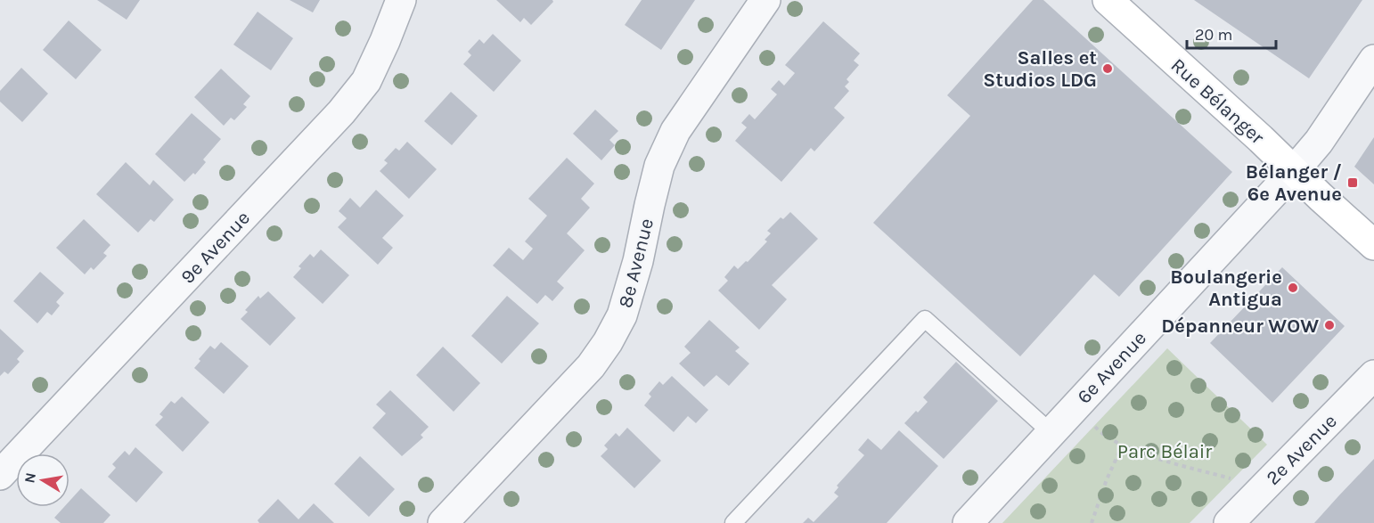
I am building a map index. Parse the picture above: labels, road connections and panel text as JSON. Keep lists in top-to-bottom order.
{
  "streets": {
    "street": [
      "Rue Bélanger",
      "9e Avenue",
      "8e Avenue",
      "6e Avenue",
      "2e Avenue"
    ]
  },
  "crossings": [
    ["Rue Bélanger", "6e Avenue"]
  ],
  "parks": ["Parc Bélair"],
  "places": {
    "other": ["Salles et Studios LDG", "Boulangerie Antigua", "Dépanneur WOW"],
    "transit": ["Bélanger / 6e Avenue"]
  },
  "scale_bar": "20 m",
  "north": "left"
}
